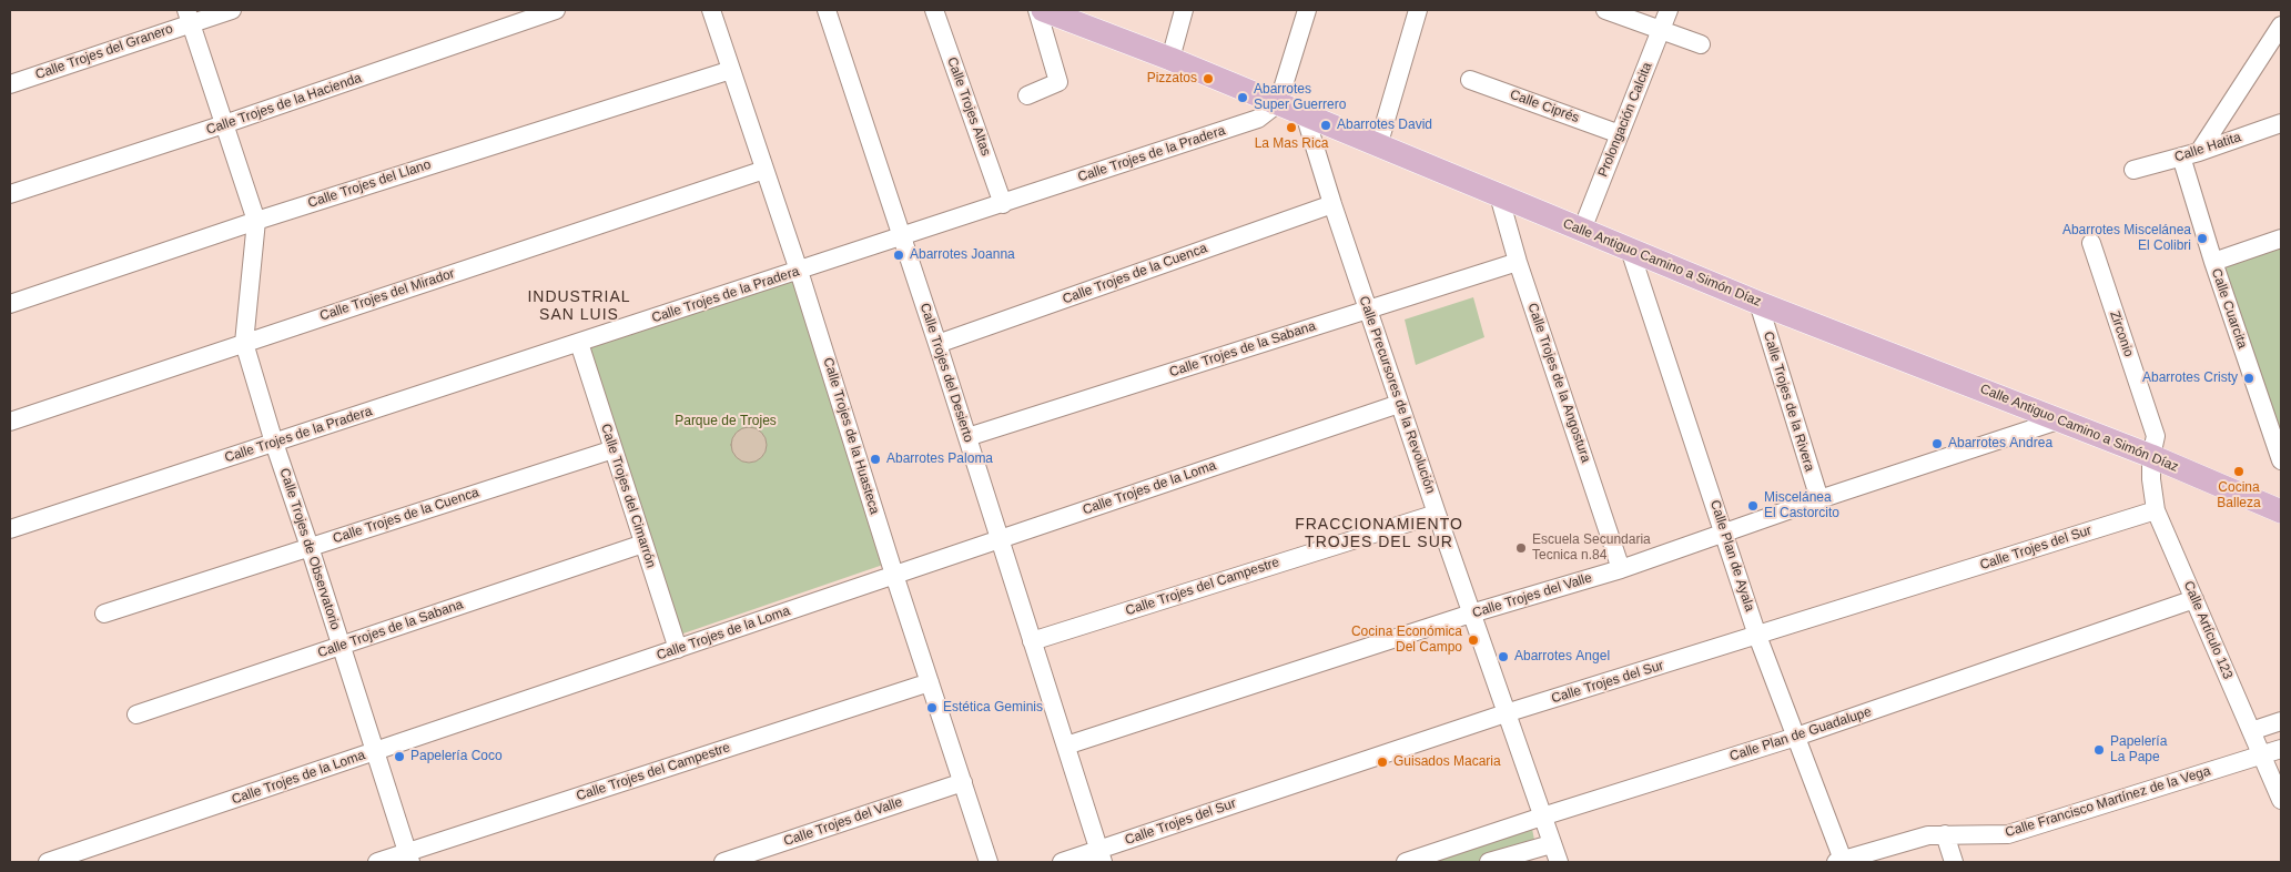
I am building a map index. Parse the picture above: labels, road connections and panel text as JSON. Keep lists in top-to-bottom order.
{
  "streets": {
    "main road": ["Calle Antiguo Camino a Simón Díaz"],
    "street": [
      "Calle Trojes del Granero",
      "Calle Trojes de la Hacienda",
      "Calle Trojes Altas",
      "Calle Ciprés",
      "Prolongación Calcita",
      "Calle Hatita",
      "Calle Trojes de la Pradera",
      "Calle Trojes del Llano",
      "Calle Trojes de la Cuenca",
      "Calle Trojes del Mirador",
      "Calle Cuarcita",
      "Zirconio",
      "Calle Trojes de la Sabana",
      "Calle Trojes del Desierto",
      "Calle Trojes de la Angostura",
      "Calle Precursores de la Revolución",
      "Calle Trojes de la Rivera",
      "Calle Trojes de la Huasteca",
      "Calle Trojes de la Loma",
      "Calle Trojes del Cimarrón",
      "Calle Trojes del Sur",
      "Calle Trojes de Observatorio",
      "Calle Plan de Ayala",
      "Calle Trojes del Campestre",
      "Calle Trojes del Valle",
      "Calle Artículo 123",
      "Calle Plan de Guadalupe",
      "Calle Francisco Martínez de la Vega"
    ]
  },
  "crossings": [
    ["Calle Trojes del Granero", "Calle Trojes de Observatorio"],
    ["Calle Trojes de la Hacienda", "Calle Trojes de Observatorio"],
    ["Calle Trojes Altas", "Calle Trojes de la Pradera"],
    ["Calle Ciprés", "Prolongación Calcita"],
    ["Prolongación Calcita", "Calle Antiguo Camino a Simón Díaz"],
    ["Calle Hatita", "Calle Cuarcita"],
    ["Calle Trojes de la Pradera", "Calle Antiguo Camino a Simón Díaz"],
    ["Calle Trojes de la Pradera", "Calle Trojes del Desierto"],
    ["Calle Trojes de la Pradera", "Calle Trojes de la Huasteca"],
    ["Calle Trojes de la Pradera", "Calle Trojes del Cimarrón"],
    ["Calle Trojes de la Pradera", "Calle Trojes de Observatorio"],
    ["Calle Trojes del Llano", "Calle Trojes de la Huasteca"],
    ["Calle Trojes del Llano", "Calle Trojes de Observatorio"],
    ["Calle Antiguo Camino a Simón Díaz", "Zirconio"],
    ["Calle Antiguo Camino a Simón Díaz", "Calle Trojes de la Angostura"],
    ["Calle Antiguo Camino a Simón Díaz", "Calle Precursores de la Revolución"],
    ["Calle Antiguo Camino a Simón Díaz", "Calle Trojes de la Rivera"],
    ["Calle Antiguo Camino a Simón Díaz", "Calle Plan de Ayala"],
    ["Calle Antiguo Camino a Simón Díaz", "Calle Trojes del Valle"],
    ["Calle Antiguo Camino a Simón Díaz", "Calle Artículo 123"],
    ["Calle Trojes de la Cuenca", "Calle Trojes del Desierto"],
    ["Calle Trojes de la Cuenca", "Calle Precursores de la Revolución"],
    ["Calle Trojes de la Cuenca", "Calle Trojes del Cimarrón"],
    ["Calle Trojes de la Cuenca", "Calle Trojes de Observatorio"],
    ["Calle Trojes del Mirador", "Calle Trojes de la Huasteca"],
    ["Calle Trojes del Mirador", "Calle Trojes de Observatorio"],
    ["Zirconio", "Calle Artículo 123"],
    ["Calle Trojes de la Sabana", "Calle Trojes del Desierto"],
    ["Calle Trojes de la Sabana", "Calle Trojes de la Angostura"],
    ["Calle Trojes de la Sabana", "Calle Precursores de la Revolución"],
    ["Calle Trojes de la Sabana", "Calle Trojes del Cimarrón"],
    ["Calle Trojes de la Sabana", "Calle Trojes de Observatorio"],
    ["Calle Trojes del Desierto", "Calle Trojes de la Loma"],
    ["Calle Trojes del Desierto", "Calle Trojes del Sur"],
    ["Calle Trojes del Desierto", "Calle Trojes del Campestre"],
    ["Calle Trojes del Desierto", "Calle Trojes del Valle"],
    ["Calle Trojes de la Angostura", "Calle Trojes del Valle"],
    ["Calle Precursores de la Revolución", "Calle Trojes de la Loma"],
    ["Calle Precursores de la Revolución", "Calle Trojes del Sur"],
    ["Calle Precursores de la Revolución", "Calle Trojes del Campestre"],
    ["Calle Precursores de la Revolución", "Calle Trojes del Valle"],
    ["Calle Precursores de la Revolución", "Calle Plan de Guadalupe"],
    ["Calle Trojes de la Rivera", "Calle Trojes del Valle"],
    ["Calle Trojes de la Huasteca", "Calle Trojes de la Loma"],
    ["Calle Trojes de la Huasteca", "Calle Trojes del Campestre"],
    ["Calle Trojes de la Huasteca", "Calle Trojes del Valle"],
    ["Calle Trojes de la Loma", "Calle Trojes del Cimarrón"],
    ["Calle Trojes de la Loma", "Calle Trojes de Observatorio"],
    ["Calle Trojes del Sur", "Calle Plan de Ayala"],
    ["Calle Trojes del Sur", "Calle Artículo 123"],
    ["Calle Trojes de Observatorio", "Calle Trojes del Campestre"],
    ["Calle Plan de Ayala", "Calle Trojes del Valle"],
    ["Calle Plan de Ayala", "Calle Plan de Guadalupe"],
    ["Calle Plan de Ayala", "Calle Francisco Martínez de la Vega"],
    ["Calle Artículo 123", "Calle Plan de Guadalupe"],
    ["Calle Artículo 123", "Calle Francisco Martínez de la Vega"]
  ],
  "districts": ["INDUSTRIAL SAN LUIS", "FRACCIONAMIENTO TROJES DEL SUR"],
  "parks": ["Parque de Trojes"],
  "places": [
    "Pizzatos",
    "Abarrotes Super Guerrero",
    "Abarrotes David",
    "La Mas Rica",
    "Abarrotes Miscelánea El Colibri",
    "Abarrotes Joanna",
    "Abarrotes Cristy",
    "Abarrotes Andrea",
    "Abarrotes Paloma",
    "Cocina Balleza",
    "Miscelánea El Castorcito",
    "Escuela Secundaria Tecnica n.84",
    "Cocina Económica Del Campo",
    "Abarrotes Angel",
    "Estética Geminis",
    "Papelería La Pape",
    "Papelería Coco",
    "Guisados Macaria"
  ]
}
